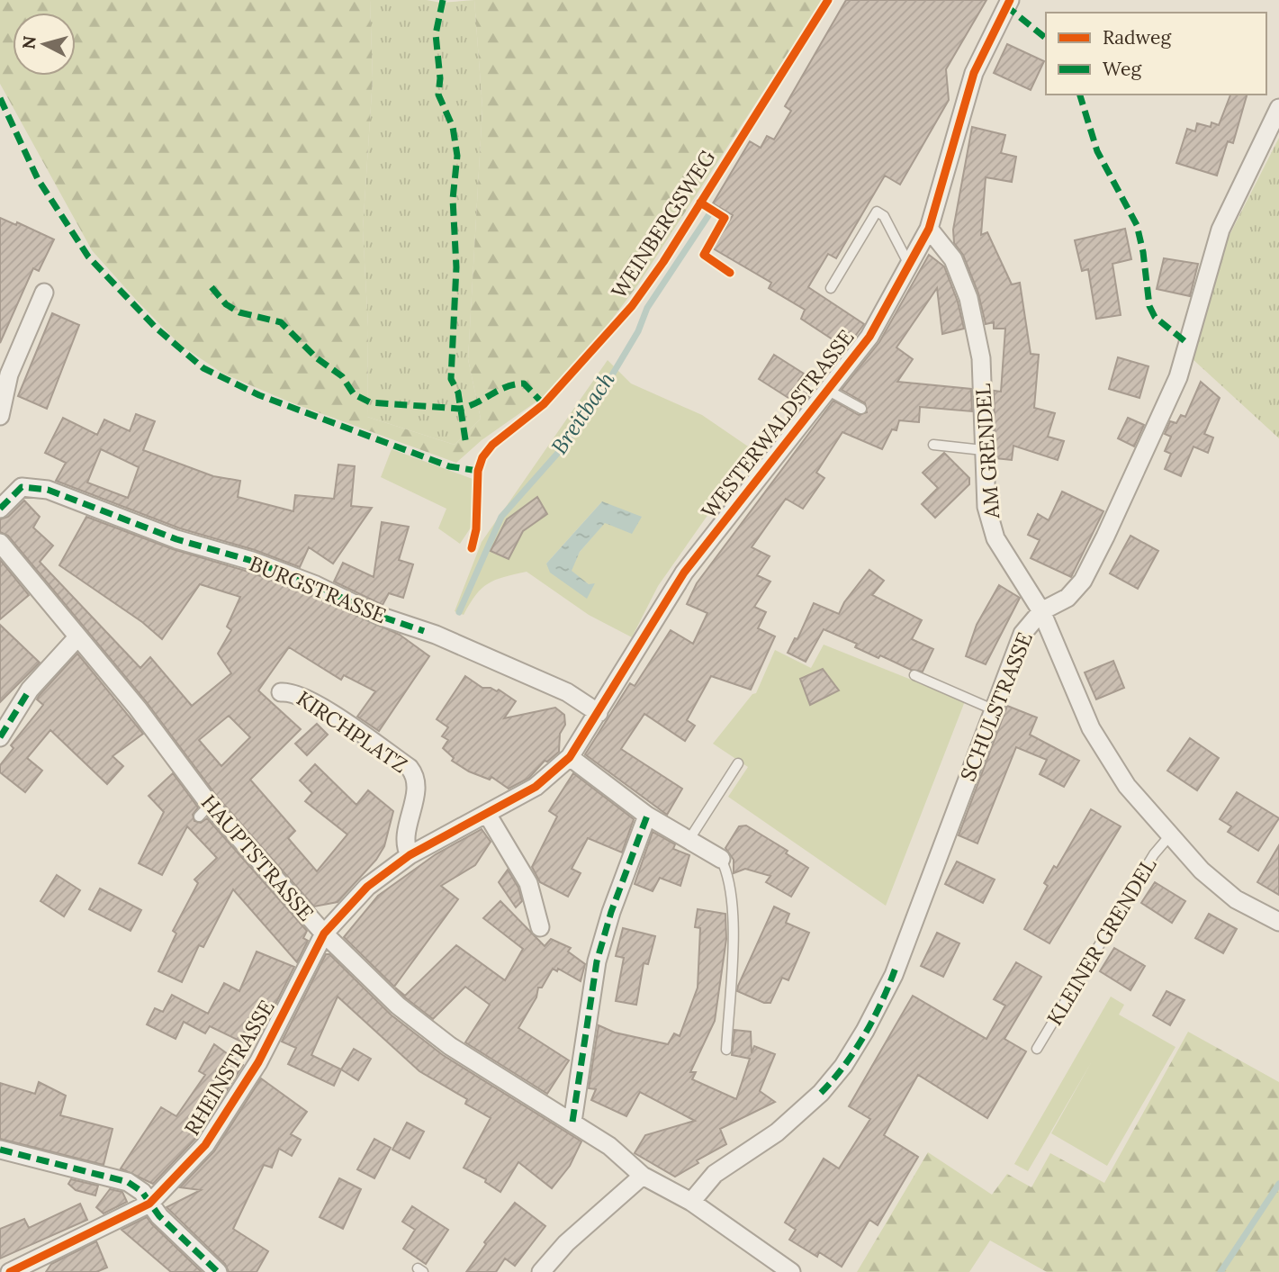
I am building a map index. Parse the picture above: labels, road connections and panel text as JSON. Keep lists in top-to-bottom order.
{
  "streets": {
    "street": [
      "WESTERWALDSTRASSE",
      "AM GRENDEL",
      "BURGSTRASSE",
      "SCHULSTRASSE",
      "KIRCHPLATZ",
      "HAUPTSTRASSE",
      "RHEINSTRASSE"
    ],
    "lane": ["KLEINER GRENDEL"],
    "cycle path": ["WEINBERGSWEG"]
  },
  "crossings": [
    ["WESTERWALDSTRASSE", "AM GRENDEL"],
    ["WESTERWALDSTRASSE", "BURGSTRASSE"],
    ["AM GRENDEL", "SCHULSTRASSE"],
    ["AM GRENDEL", "KLEINER GRENDEL"],
    ["SCHULSTRASSE", "HAUPTSTRASSE"],
    ["HAUPTSTRASSE", "RHEINSTRASSE"]
  ],
  "water": ["Breitbach"],
  "legend": ["Radweg", "Weg"],
  "north": "left"
}
